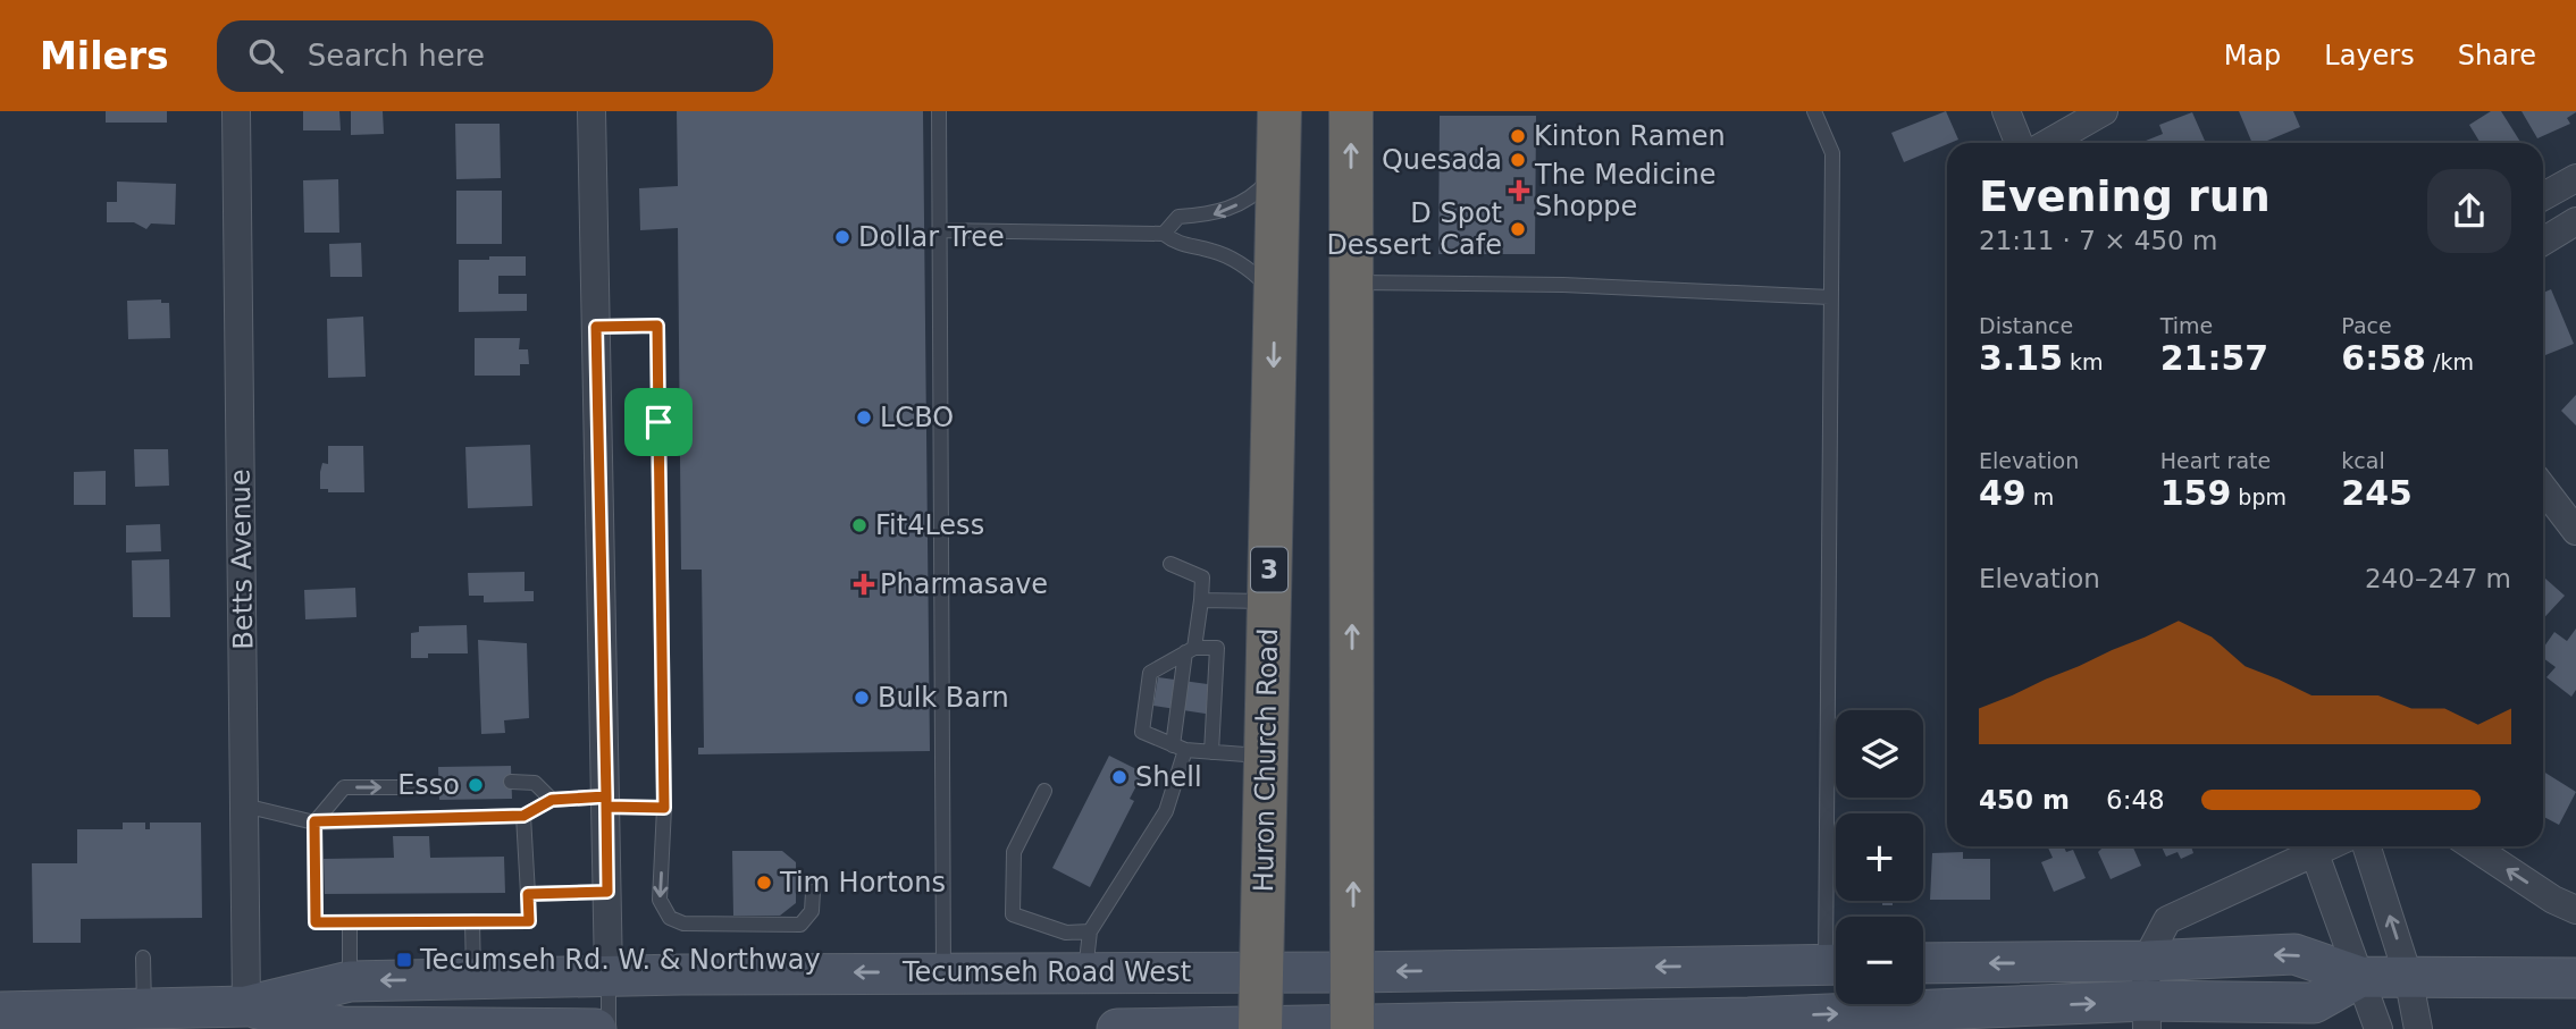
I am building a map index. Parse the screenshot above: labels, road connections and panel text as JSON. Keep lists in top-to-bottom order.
{
  "streets": {
    "highway": ["3", "Huron Church Road"],
    "main road": ["Tecumseh Road West"],
    "street": ["Betts Avenue"]
  },
  "crossings": [
    ["Betts Avenue", "Tecumseh Road West"],
    ["Huron Church Road", "Tecumseh Road West"]
  ],
  "places": {
    "other": [
      "Kinton Ramen",
      "Quesada",
      "D Spot Dessert Cafe",
      "Dollar Tree",
      "LCBO",
      "Fit4Less",
      "Bulk Barn",
      "Shell",
      "Esso",
      "Tim Hortons"
    ],
    "health": ["The Medicine Shoppe", "Pharmasave"],
    "transit": ["Tecumseh Rd. W. & Northway"]
  },
  "page": {
    "header": "Milers",
    "search": "Search here",
    "nav": ["Map", "Layers", "Share"],
    "heading": ["Evening run", "21:11 · 7 × 450 m"],
    "stats": [
      ["Distance", "3.15 km"],
      ["Time", "21:57"],
      ["Pace", "6:58 /km"],
      ["Elevation", "49 m"],
      ["Heart rate", "159 bpm"],
      ["kcal", "245"]
    ],
    "chart": ["Elevation", "240–247 m"],
    "map_buttons": ["+", "−"],
    "list": [
      {
        "name": "450 m",
        "note": "6:48"
      }
    ]
  }
}
